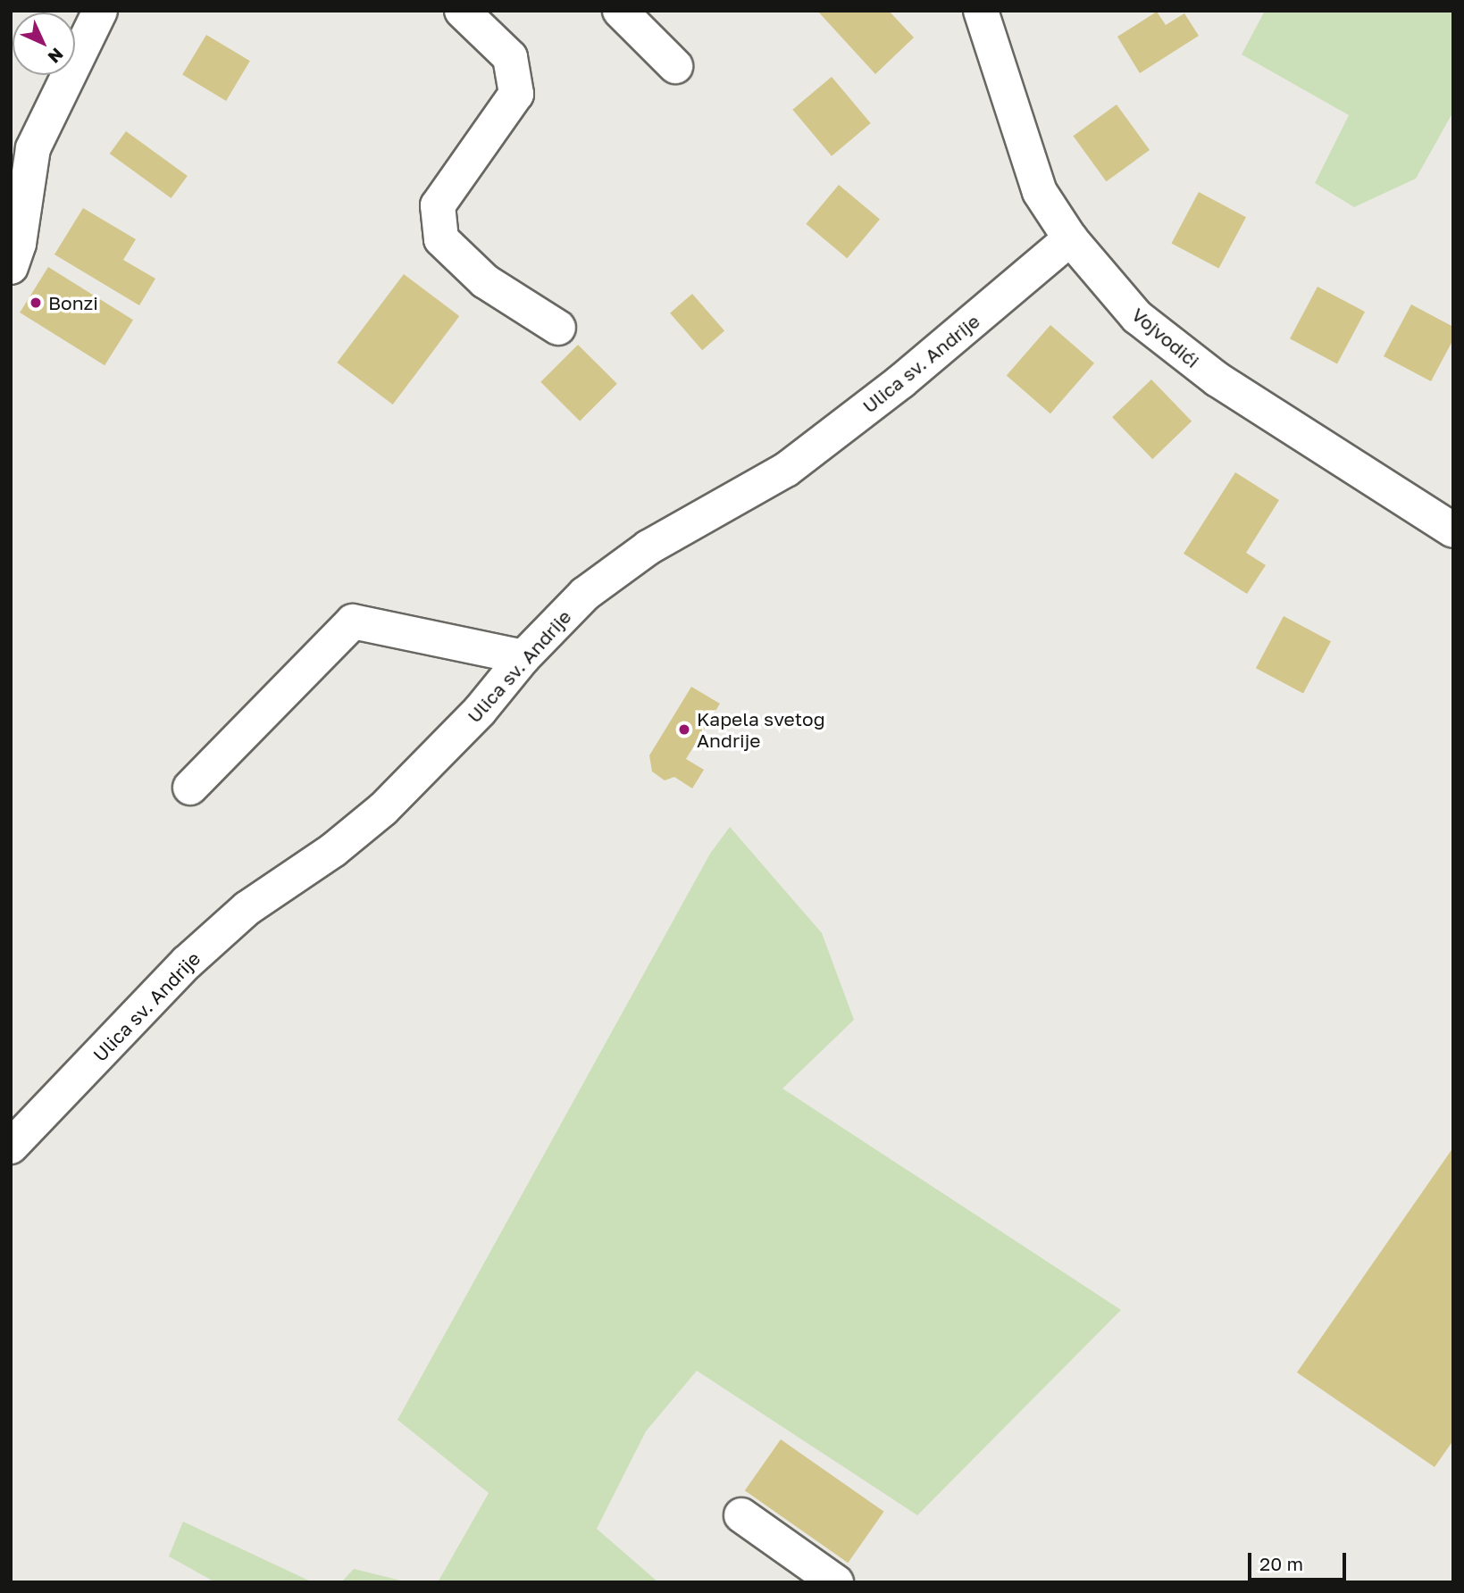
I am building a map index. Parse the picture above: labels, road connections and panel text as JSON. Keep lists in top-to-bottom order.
{
  "streets": {
    "street": ["Vojvodići", "Ulica sv. Andrije"]
  },
  "crossings": [
    ["Vojvodići", "Ulica sv. Andrije"]
  ],
  "places": ["Bonzi", "Kapela svetog Andrije"],
  "scale_bar": "20 m",
  "north": "bottom right"
}
